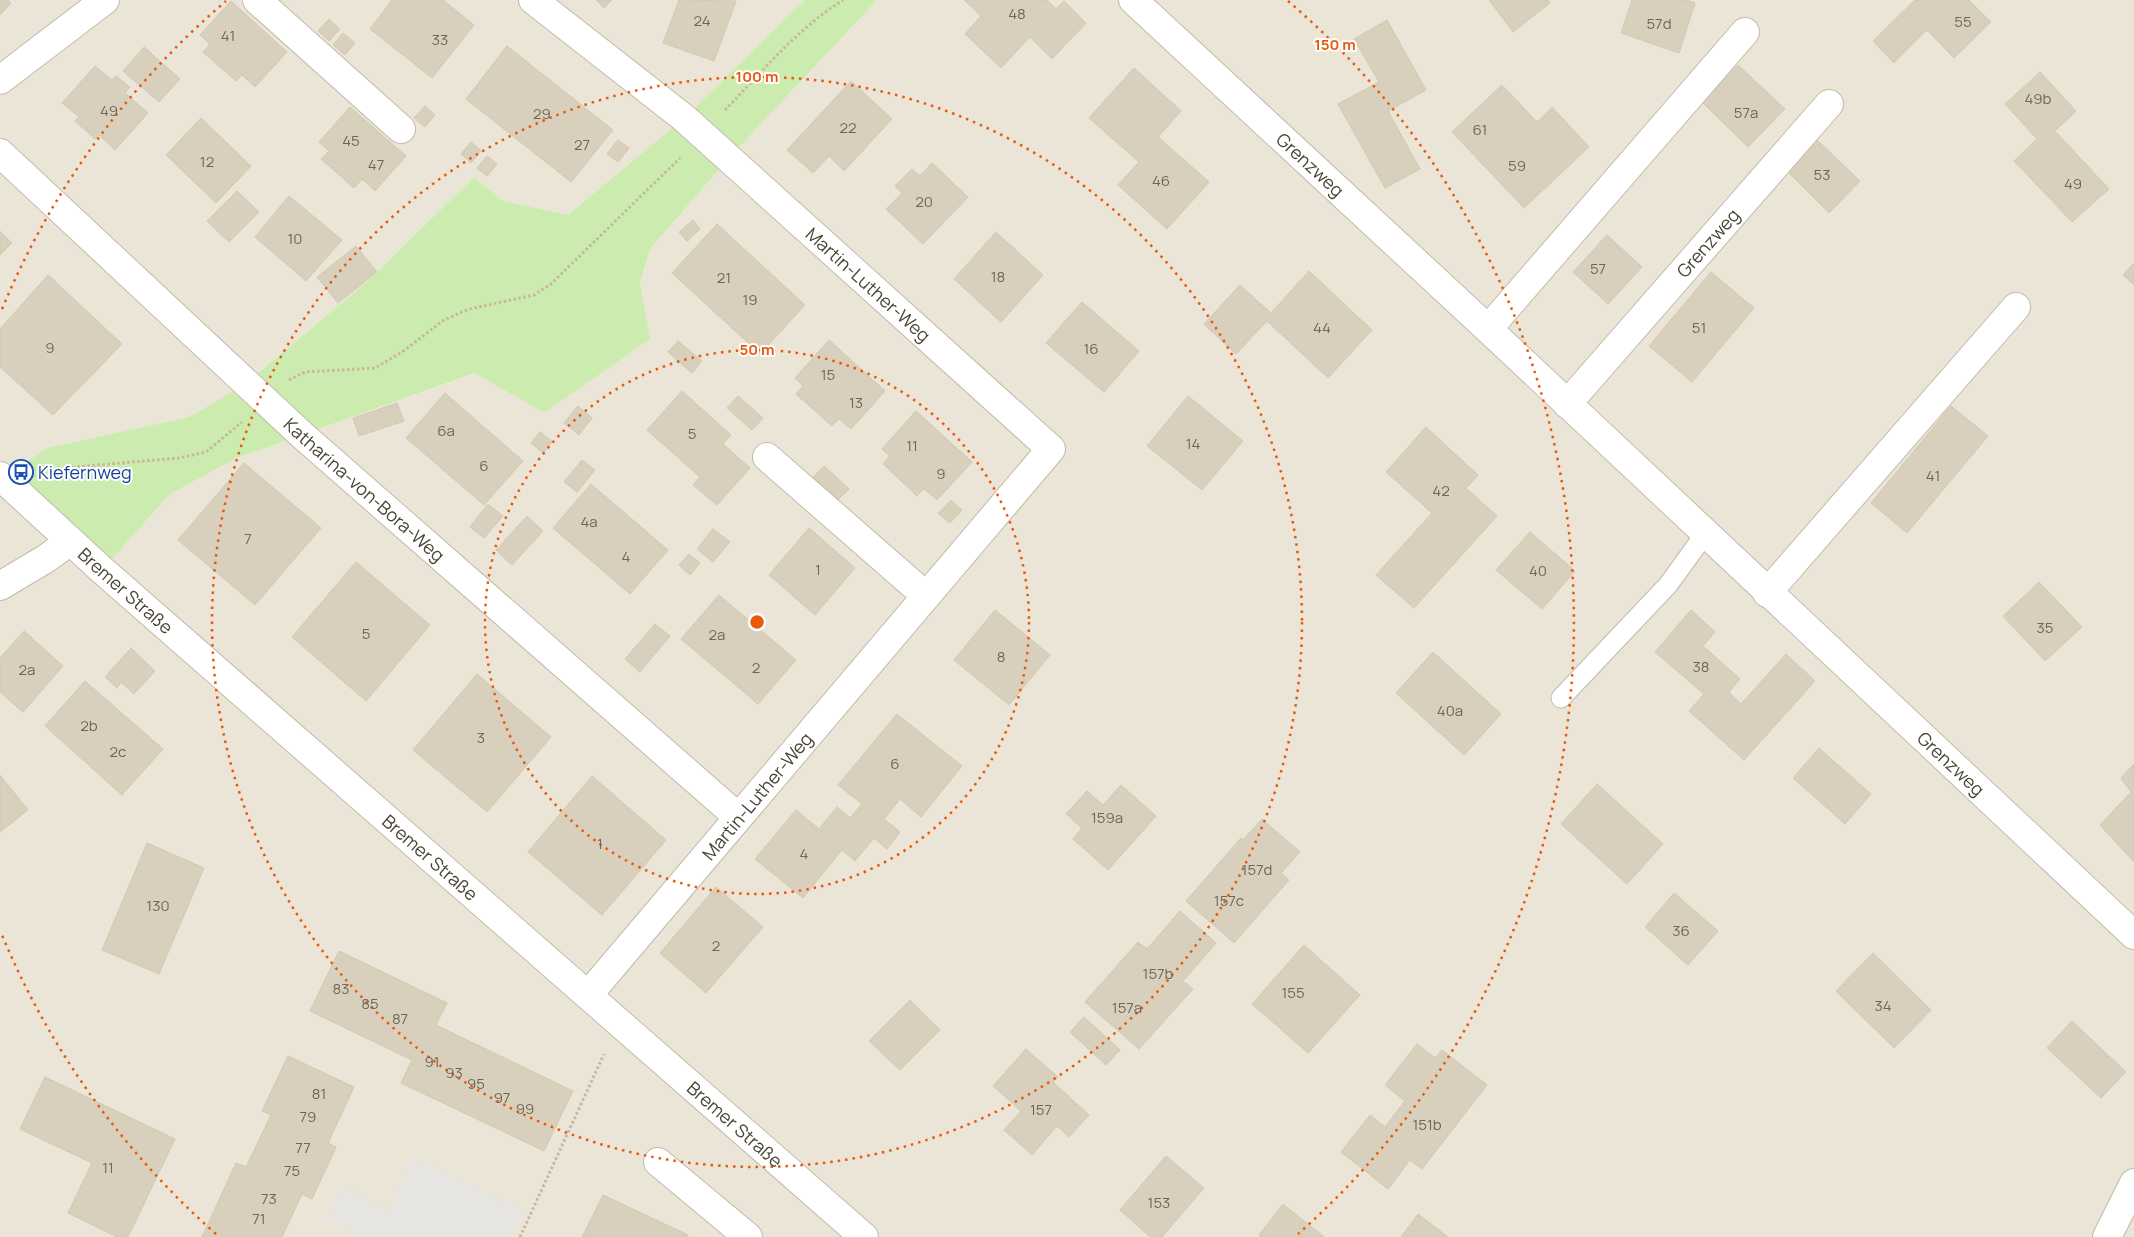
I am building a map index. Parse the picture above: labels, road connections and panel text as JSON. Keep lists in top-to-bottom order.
{
  "streets": {
    "street": [
      "Grenzweg",
      "Martin-Luther-Weg",
      "Katharina-von-Bora-Weg",
      "Bremer Straße"
    ]
  },
  "crossings": [
    ["Martin-Luther-Weg", "Katharina-von-Bora-Weg"],
    ["Martin-Luther-Weg", "Bremer Straße"]
  ],
  "places": {
    "bus stop": ["Kiefernweg"]
  },
  "house_numbers": [
    "48",
    "24",
    "55",
    "57d",
    "41",
    "33",
    "49b",
    "49",
    "57a",
    "29",
    "22",
    "61",
    "45",
    "27",
    "12",
    "47",
    "59",
    "53",
    "46",
    "49",
    "20",
    "10",
    "57",
    "18",
    "21",
    "19",
    "44",
    "51",
    "9",
    "16",
    "15",
    "13",
    "6a",
    "5",
    "14",
    "11",
    "6",
    "9",
    "41",
    "42",
    "4a",
    "7",
    "4",
    "1",
    "40",
    "35",
    "5",
    "2a",
    "8",
    "38",
    "2",
    "2a",
    "40a",
    "2b",
    "3",
    "2c",
    "6",
    "159a",
    "1",
    "4",
    "157d",
    "157c",
    "130",
    "36",
    "2",
    "157b",
    "83",
    "155",
    "85",
    "34",
    "157a",
    "87",
    "91",
    "93",
    "95",
    "81",
    "97",
    "99",
    "157",
    "79",
    "151b",
    "77",
    "11",
    "75",
    "73",
    "153",
    "71"
  ],
  "rings": ["150 m", "100 m", "50 m"]
}
